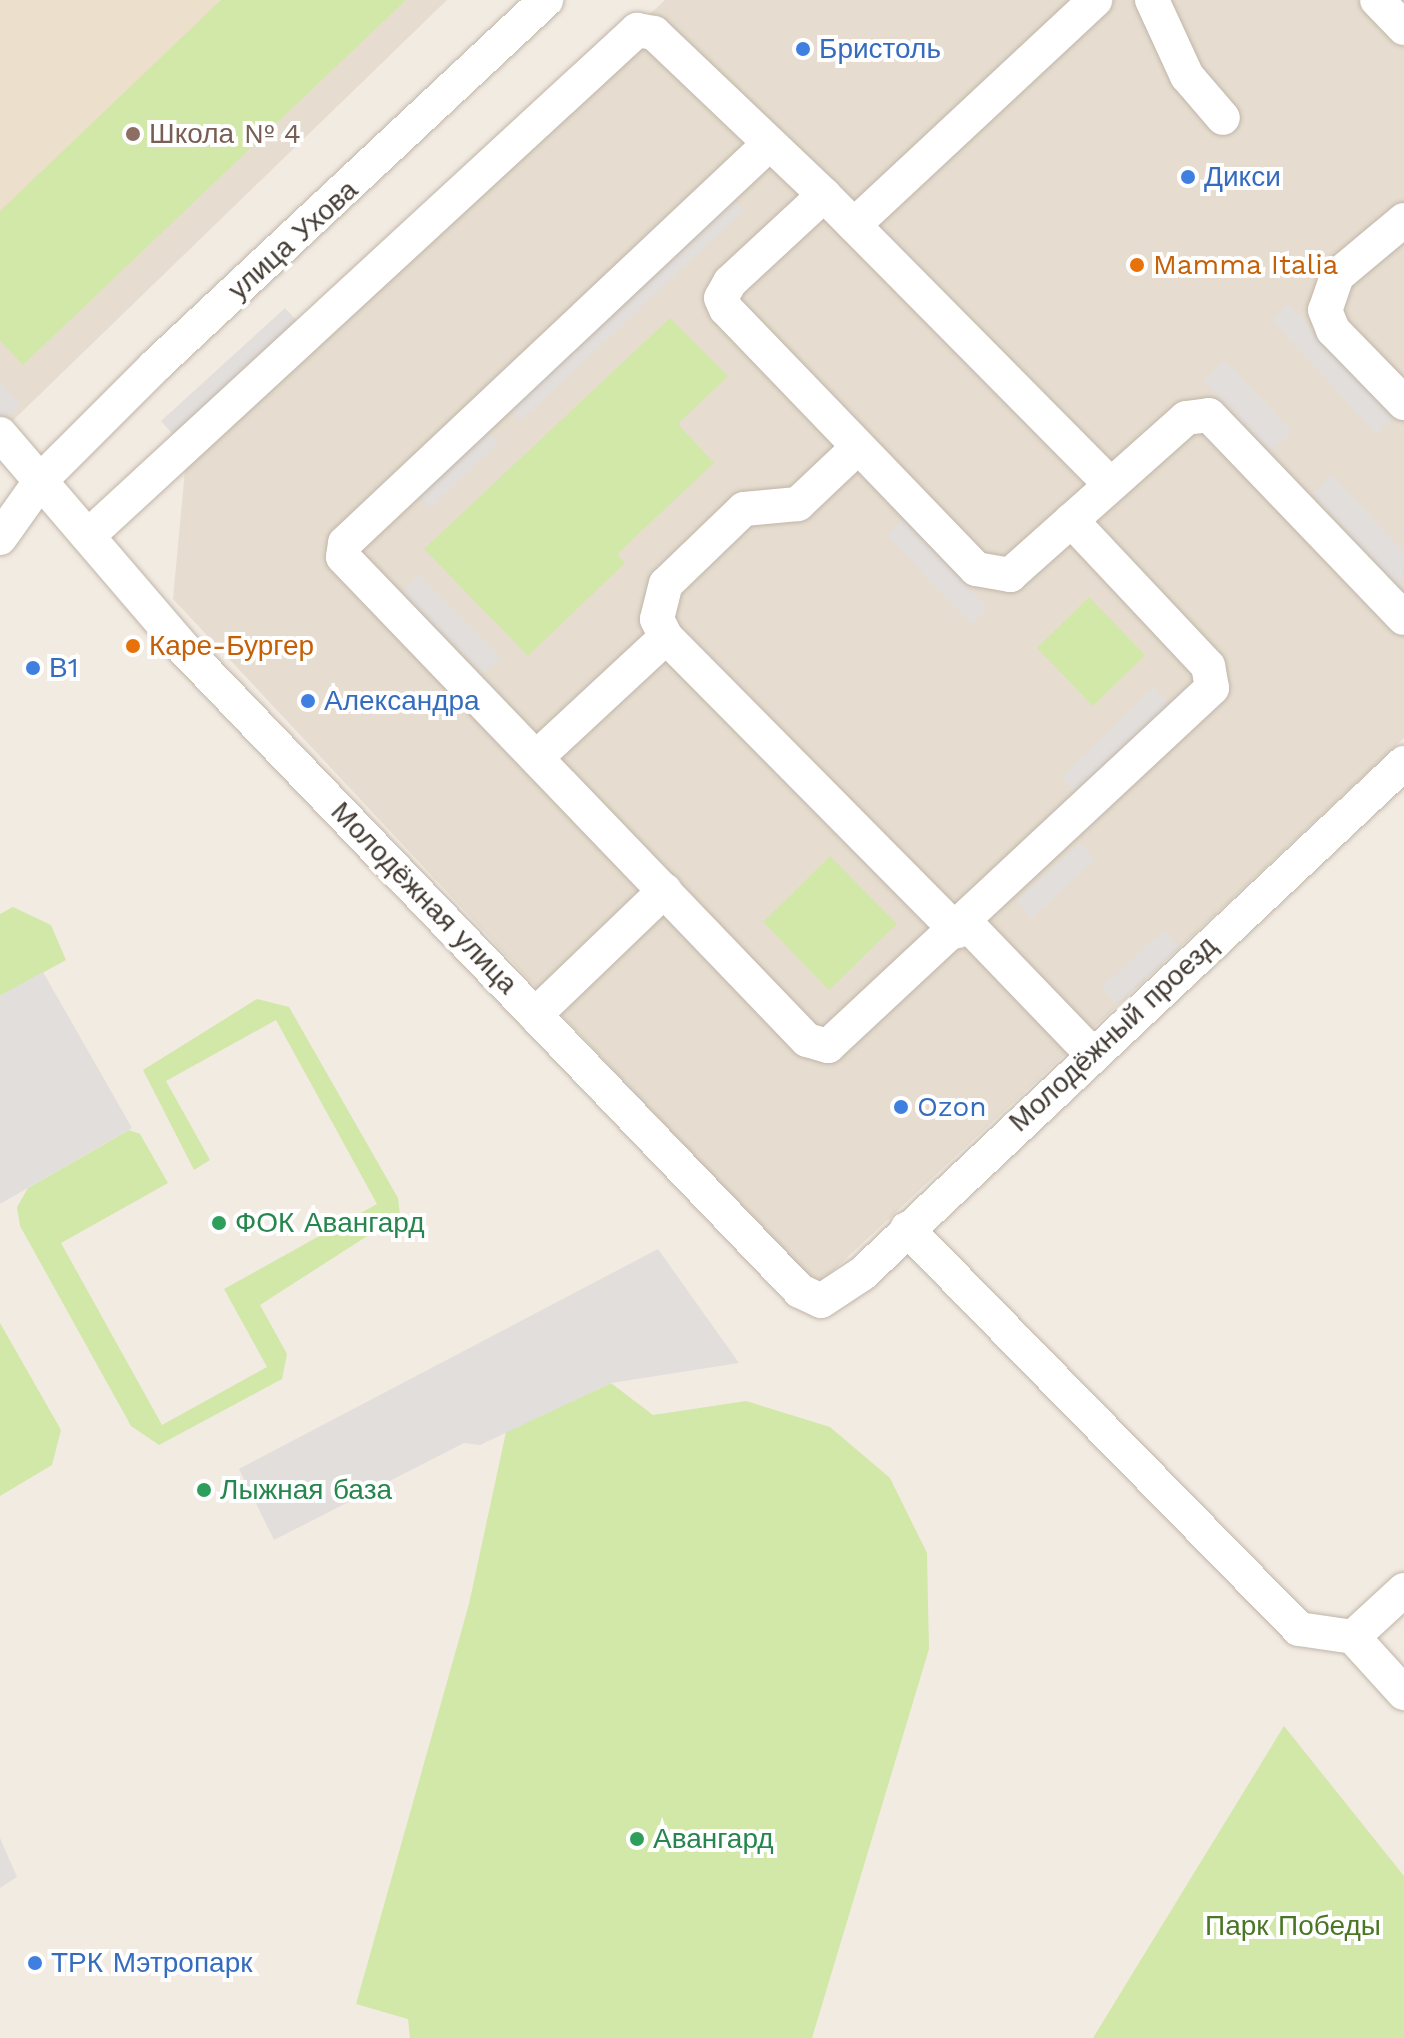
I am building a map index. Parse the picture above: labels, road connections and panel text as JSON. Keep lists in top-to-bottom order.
{
  "streets": {
    "street": ["улица Ухова", "Молодёжная улица", "Молодёжный проезд"]
  },
  "crossings": [
    ["улица Ухова", "Молодёжная улица"],
    ["Молодёжная улица", "Молодёжный проезд"]
  ],
  "parks": ["Парк Победы"],
  "places": [
    "Бристоль",
    "Школа № 4",
    "Дикси",
    "Mamma Italia",
    "Каре-Бургер",
    "В1",
    "Александра",
    "Ozon",
    "ФОК Авангард",
    "Лыжная база",
    "Авангард",
    "ТРК Мэтропарк"
  ]
}
